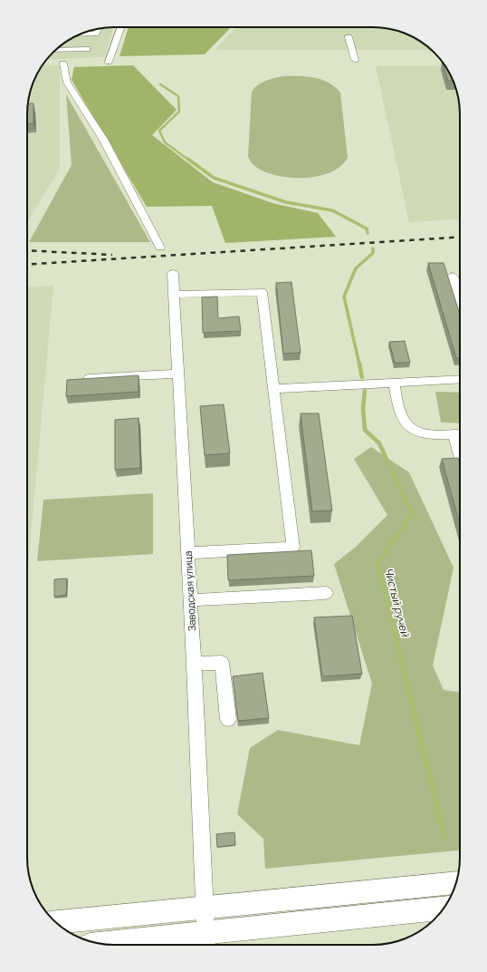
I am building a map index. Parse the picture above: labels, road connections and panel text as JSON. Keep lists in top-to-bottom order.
{
  "streets": {
    "street": ["Заводская улица"]
  },
  "water": ["Чистый ручей"]
}
